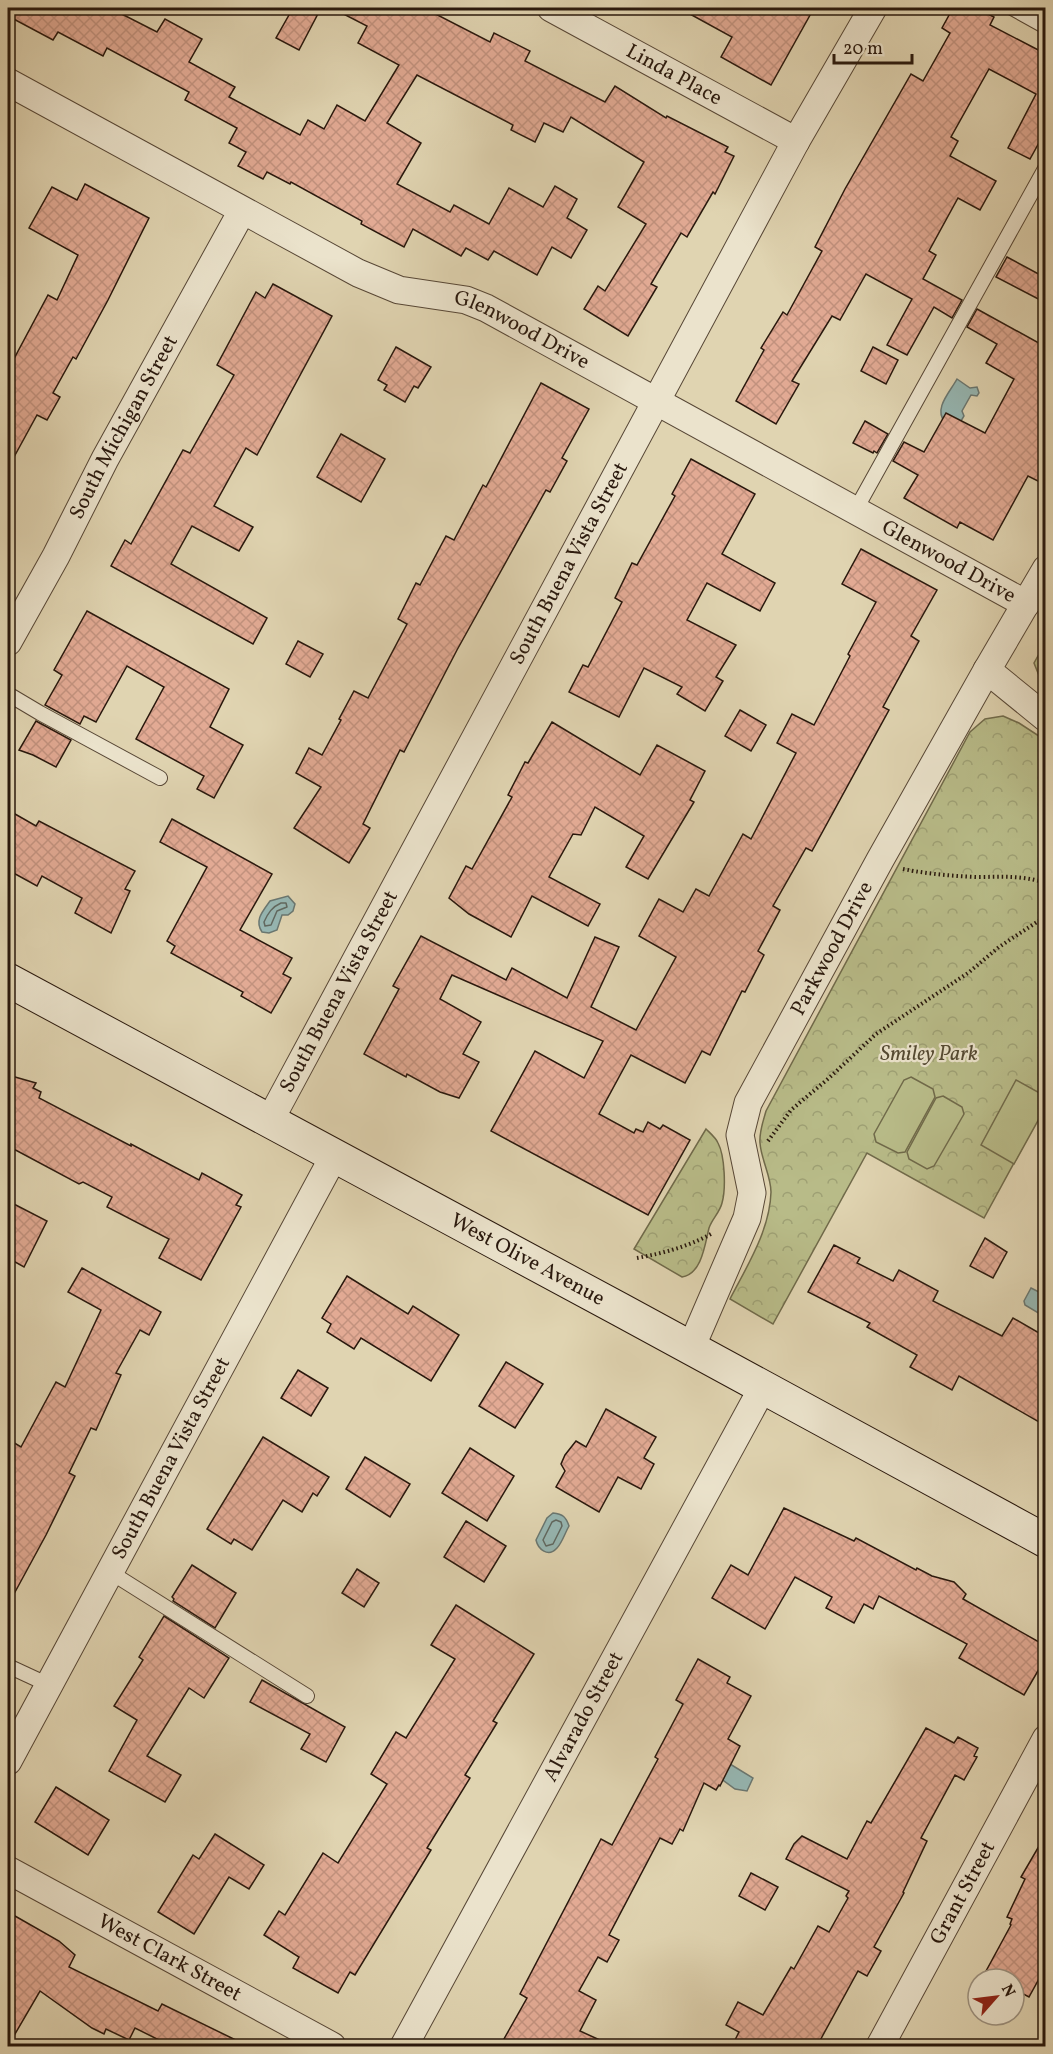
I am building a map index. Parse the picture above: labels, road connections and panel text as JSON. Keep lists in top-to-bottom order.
{
  "streets": {
    "street": [
      "Linda Place",
      "Glenwood Drive",
      "South Michigan Street",
      "South Buena Vista Street",
      "Parkwood Drive",
      "West Olive Avenue",
      "Alvarado Street",
      "Grant Street",
      "West Clark Street"
    ]
  },
  "crossings": [
    ["Linda Place", "South Buena Vista Street"],
    ["Glenwood Drive", "South Michigan Street"],
    ["Glenwood Drive", "South Buena Vista Street"],
    ["Glenwood Drive", "Parkwood Drive"],
    ["South Buena Vista Street", "West Olive Avenue"],
    ["Parkwood Drive", "West Olive Avenue"],
    ["West Olive Avenue", "Alvarado Street"]
  ],
  "parks": ["Smiley Park"],
  "scale_bar": "20 m",
  "north": "top right"
}
